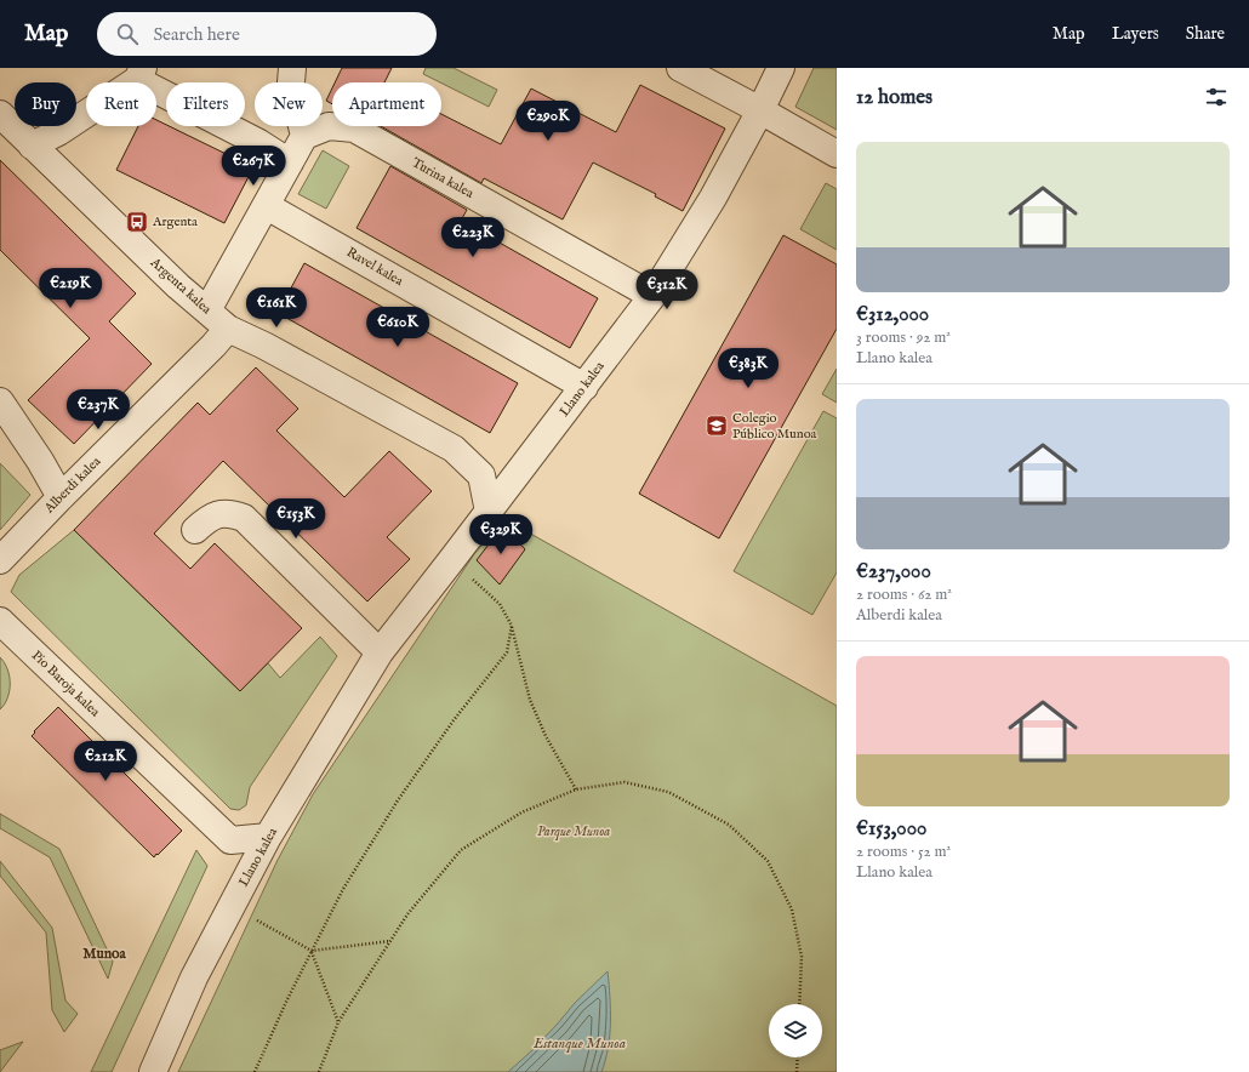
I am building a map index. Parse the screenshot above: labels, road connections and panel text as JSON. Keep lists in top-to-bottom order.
{
  "streets": {
    "street": [
      "Turina kalea",
      "Ravel kalea",
      "Argenta kalea",
      "Llano kalea",
      "Alberdi kalea",
      "Pio Baroja kalea"
    ]
  },
  "crossings": [
    ["Turina kalea", "Llano kalea"],
    ["Ravel kalea", "Llano kalea"],
    ["Argenta kalea", "Llano kalea"],
    ["Argenta kalea", "Alberdi kalea"],
    ["Llano kalea", "Pio Baroja kalea"]
  ],
  "districts": ["Munoa"],
  "water": ["Estanque Munoa"],
  "parks": ["Parque Munoa"],
  "places": {
    "bus stop": ["Argenta"],
    "school or university": ["Colegio Público Munoa"]
  },
  "page": {
    "header": "Map",
    "search": "Search here",
    "nav": ["Map", "Layers", "Share"],
    "heading": "12 homes",
    "chip": [
      "Buy",
      "Rent",
      "Filters",
      "New",
      "Apartment"
    ],
    "price": [
      "€290K",
      "€267K",
      "€223K",
      "€219K",
      "€312K",
      "€161K",
      "€610K",
      "€383K",
      "€237K",
      "€153K",
      "€329K",
      "€212K"
    ],
    "list": [
      {
        "name": "€312,000",
        "note": "3 rooms · 92 m² · Llano kalea"
      },
      {
        "name": "€237,000",
        "note": "2 rooms · 62 m² · Alberdi kalea"
      },
      {
        "name": "€153,000",
        "note": "2 rooms · 52 m² · Llano kalea"
      }
    ]
  }
}
